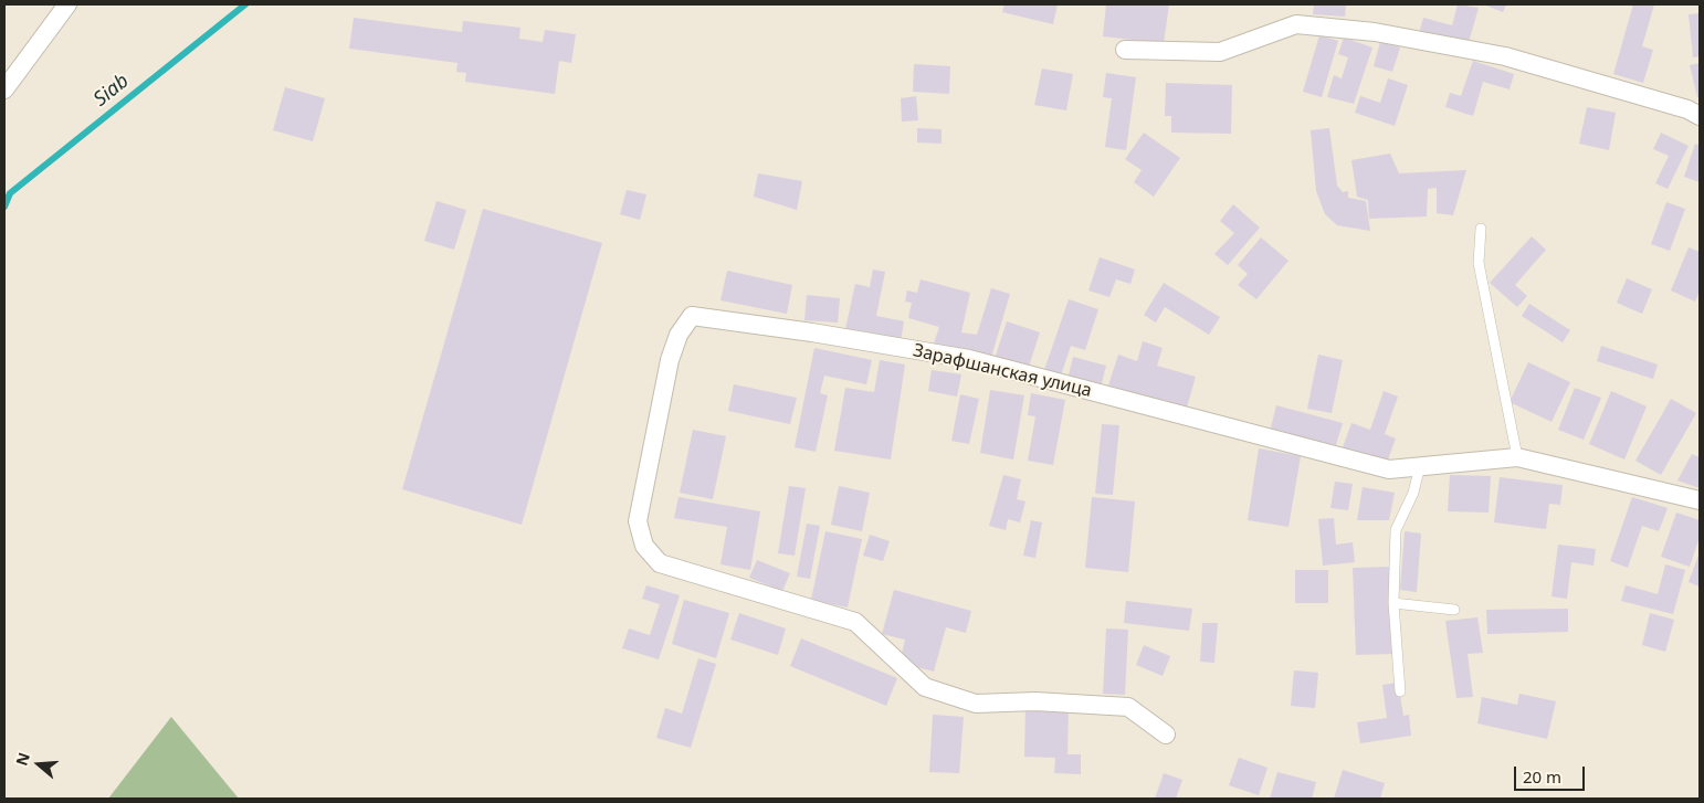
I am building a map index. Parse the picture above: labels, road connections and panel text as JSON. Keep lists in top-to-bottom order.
{
  "streets": {
    "street": ["Зарафшанская улица"]
  },
  "water": ["Siab"],
  "scale_bar": "20 m",
  "north": "left"
}
